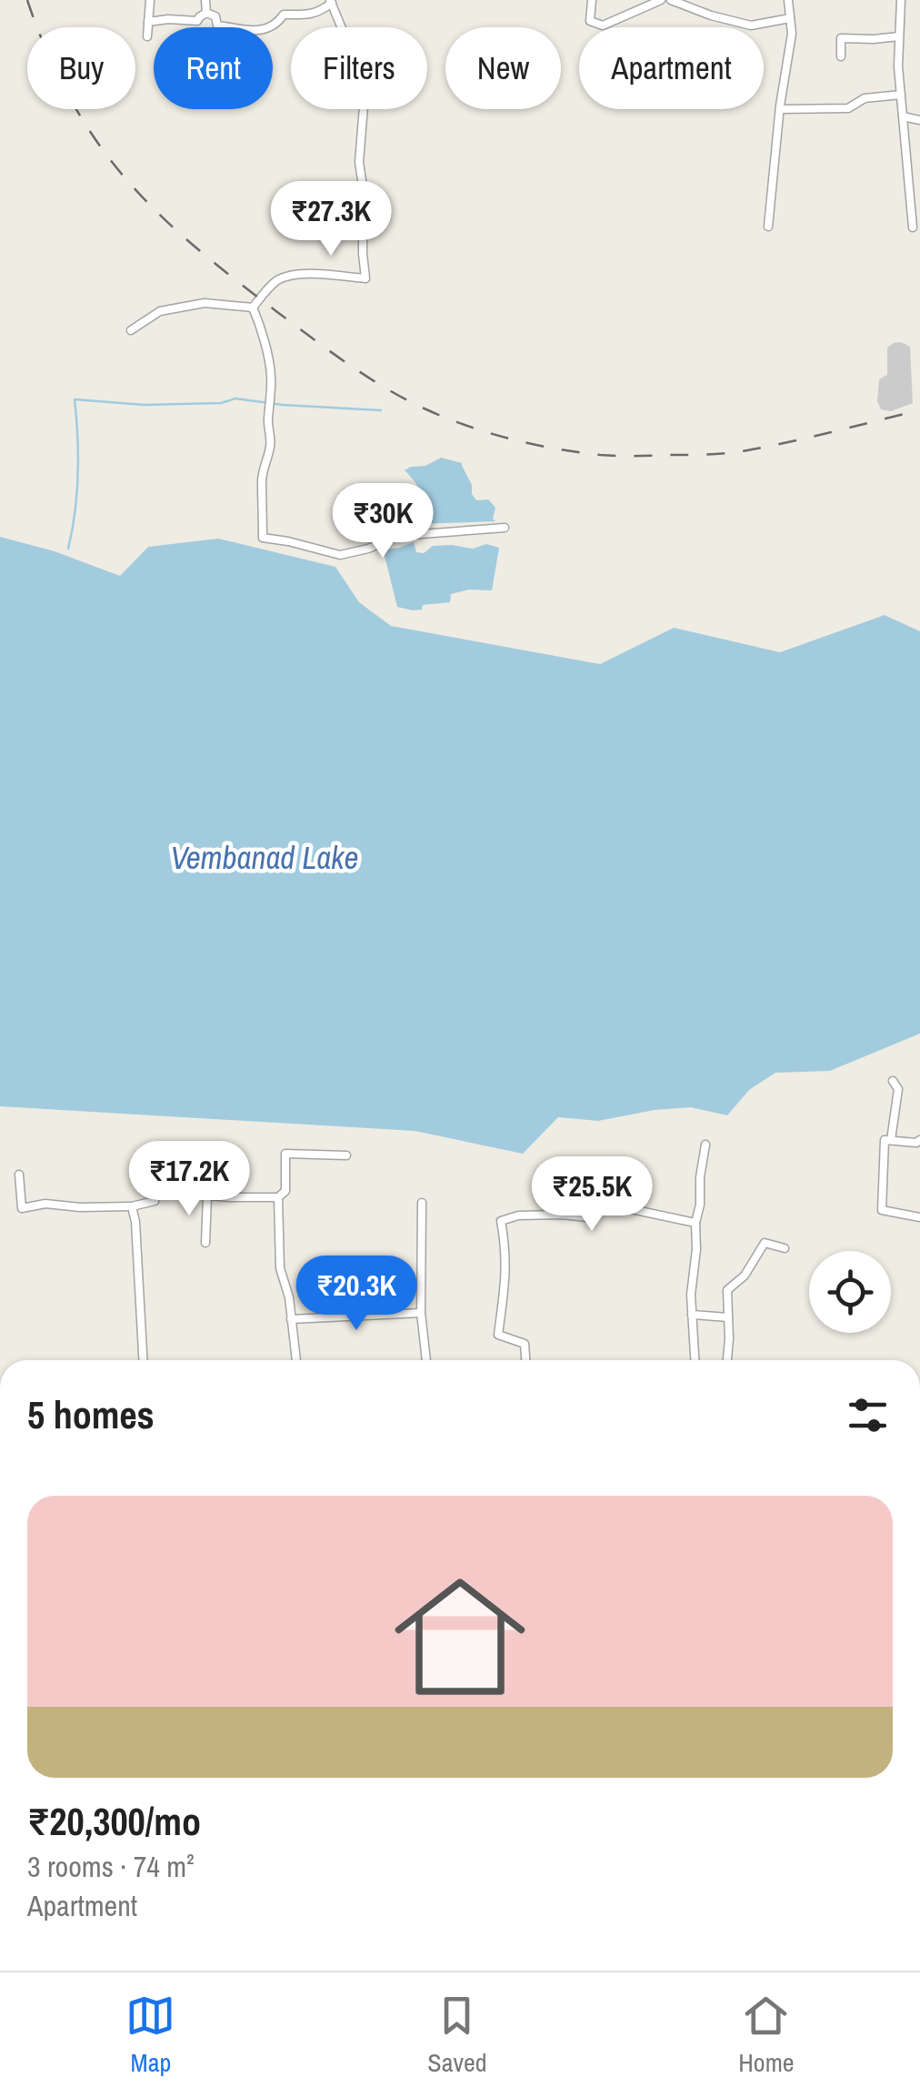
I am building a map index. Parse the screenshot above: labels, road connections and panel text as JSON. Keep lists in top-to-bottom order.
{
  "water": ["Vembanad Lake"],
  "page": {
    "chip": [
      "Buy",
      "Rent",
      "Filters",
      "New",
      "Apartment"
    ],
    "price": [
      "₹27.3K",
      "₹30K",
      "₹17.2K",
      "₹25.5K",
      "₹20.3K"
    ],
    "heading": "5 homes",
    "list": [
      {
        "name": "₹20,300/mo",
        "note": "3 rooms · 74 m² · Apartment"
      }
    ],
    "tabs": ["Map", "Saved", "Home"]
  }
}
